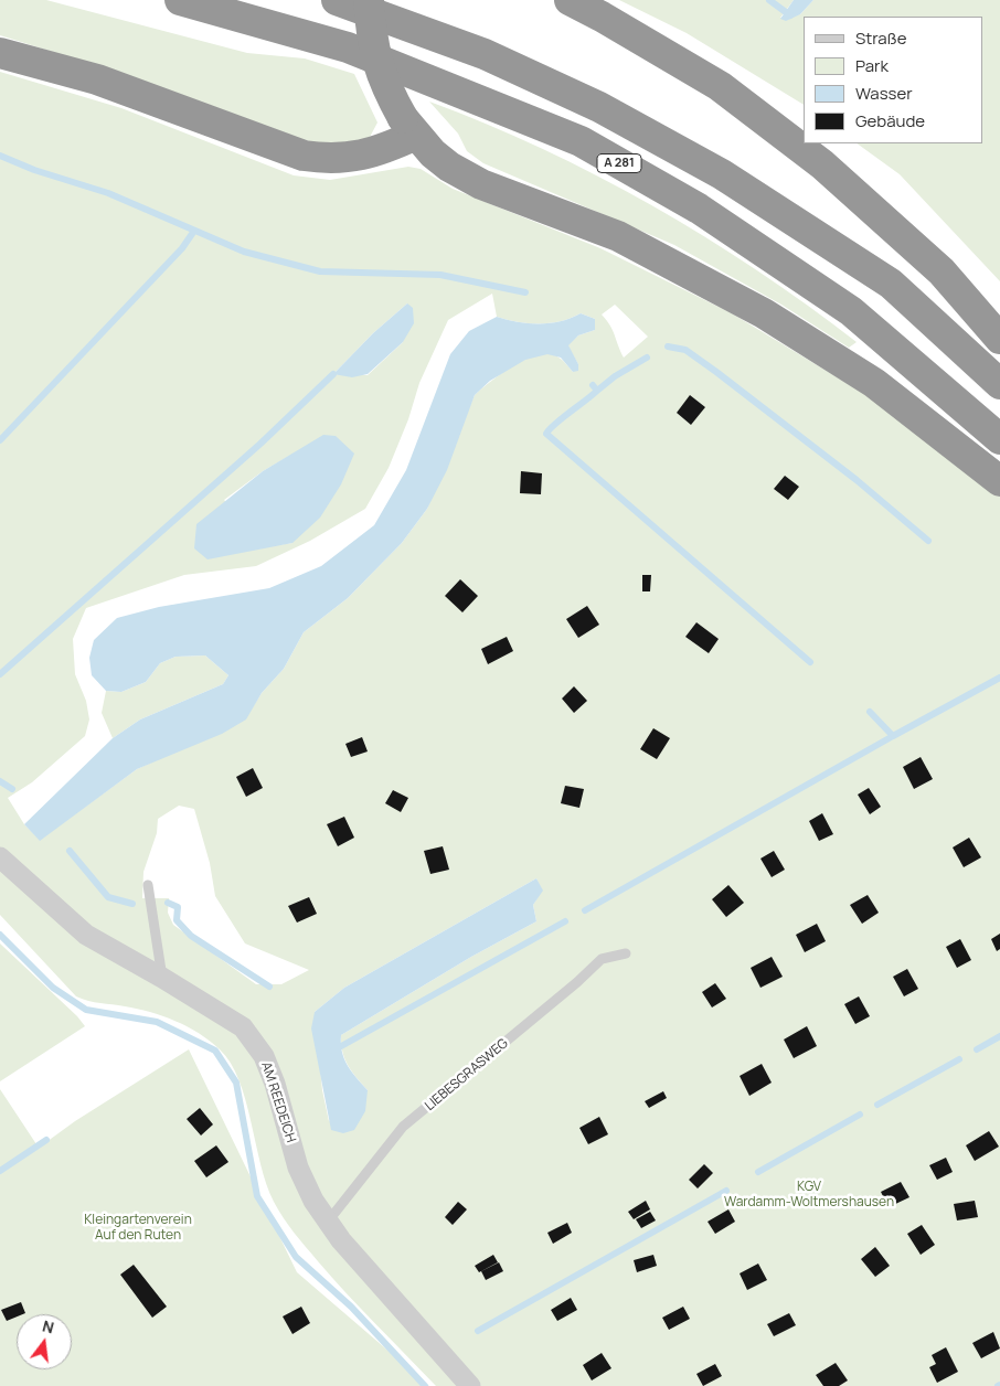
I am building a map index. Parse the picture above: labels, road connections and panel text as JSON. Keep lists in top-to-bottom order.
{
  "streets": {
    "highway": ["A 281"],
    "street": ["AM REEDEICH"],
    "lane": ["LIEBESGRASWEG"]
  },
  "crossings": [
    ["LIEBESGRASWEG", "AM REEDEICH"]
  ],
  "parks": ["KGV Wardamm-Woltmershausen", "Kleingartenverein Auf den Ruten"],
  "legend": [
    "Straße",
    "Park",
    "Wasser",
    "Gebäude"
  ],
  "north": "top"
}
